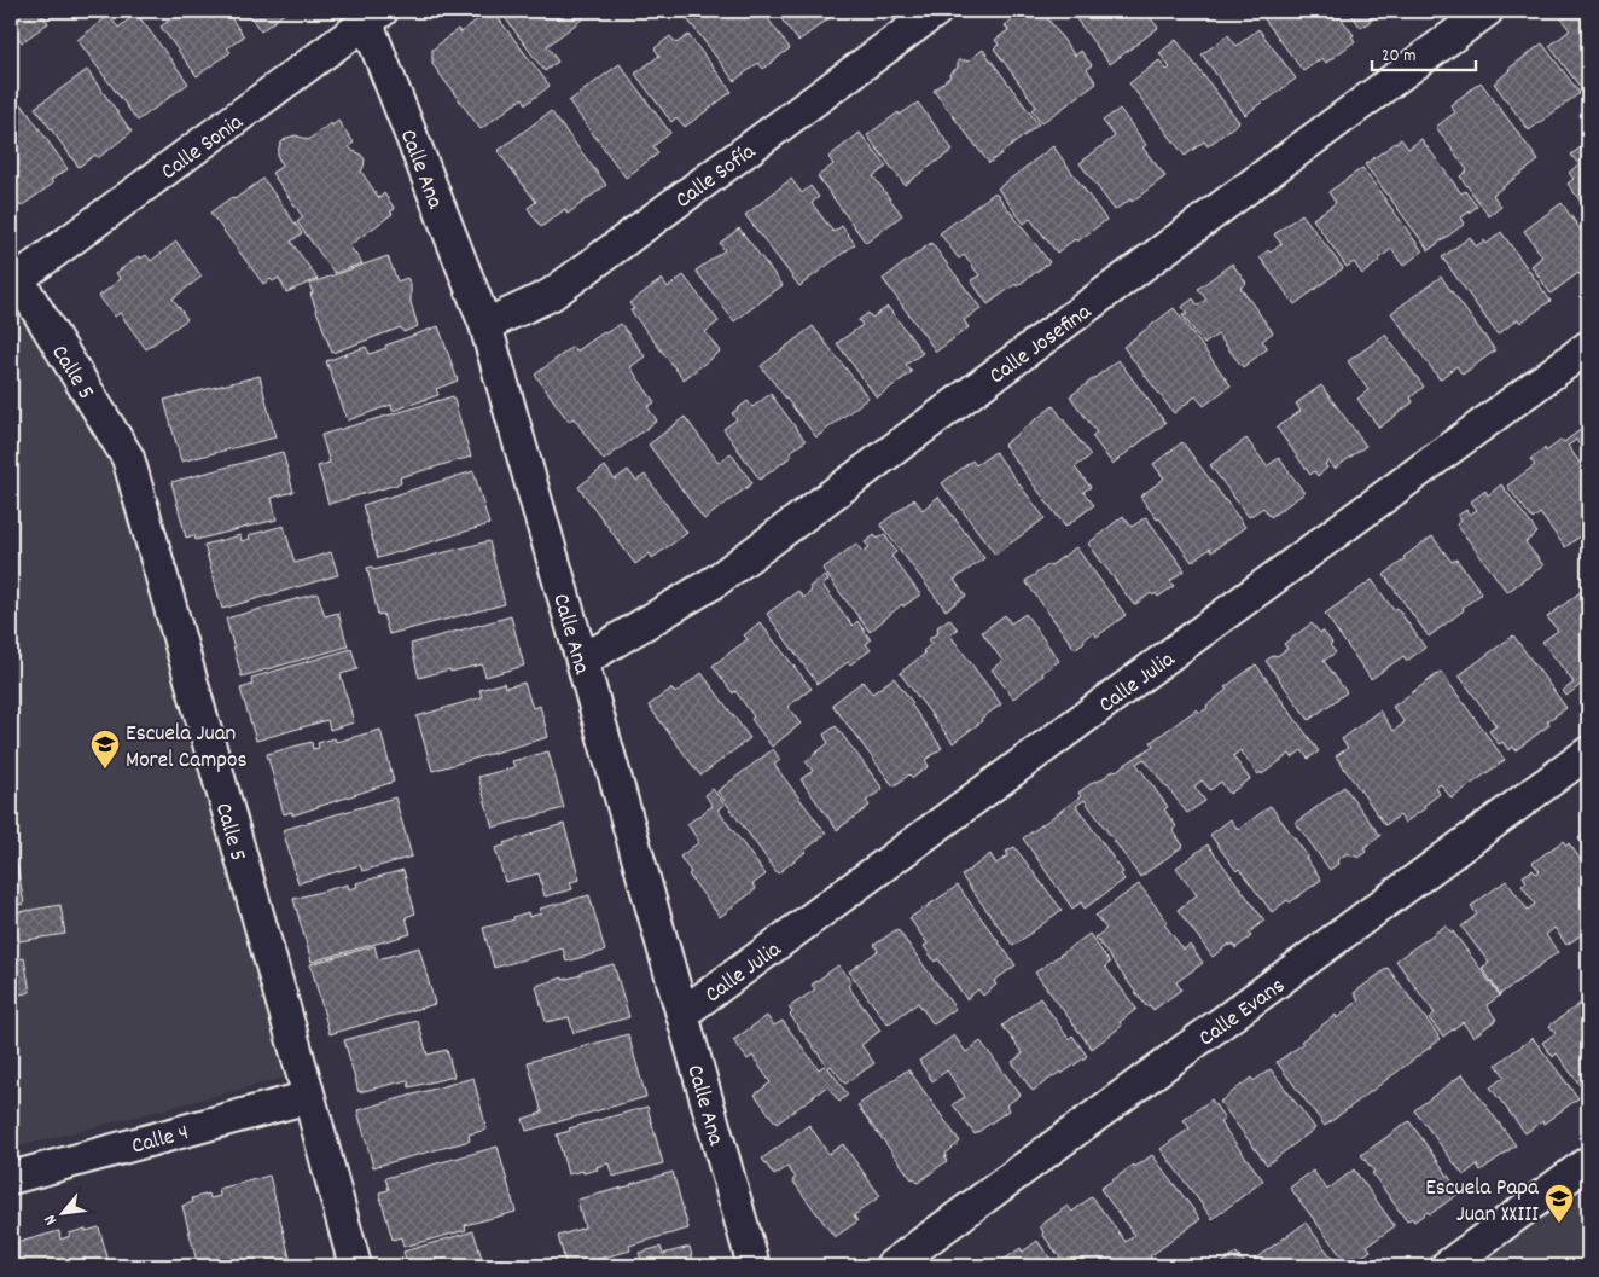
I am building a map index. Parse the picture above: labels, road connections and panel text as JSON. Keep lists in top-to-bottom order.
{
  "streets": {
    "street": [
      "Calle Sonia",
      "Calle Ana",
      "Calle Sofía",
      "Calle Josefina",
      "Calle 5",
      "Calle Julia",
      "Calle Evans",
      "Calle 4"
    ]
  },
  "crossings": [
    ["Calle Sonia", "Calle Ana"],
    ["Calle Sonia", "Calle 5"],
    ["Calle Ana", "Calle Sofía"],
    ["Calle Ana", "Calle Josefina"],
    ["Calle Ana", "Calle Julia"],
    ["Calle 5", "Calle 4"]
  ],
  "places": {
    "school or university": ["Escuela Juan Morel Campos", "Escuela Papa Juan XXIII"]
  },
  "scale_bar": "20 m",
  "north": "bottom left"
}
